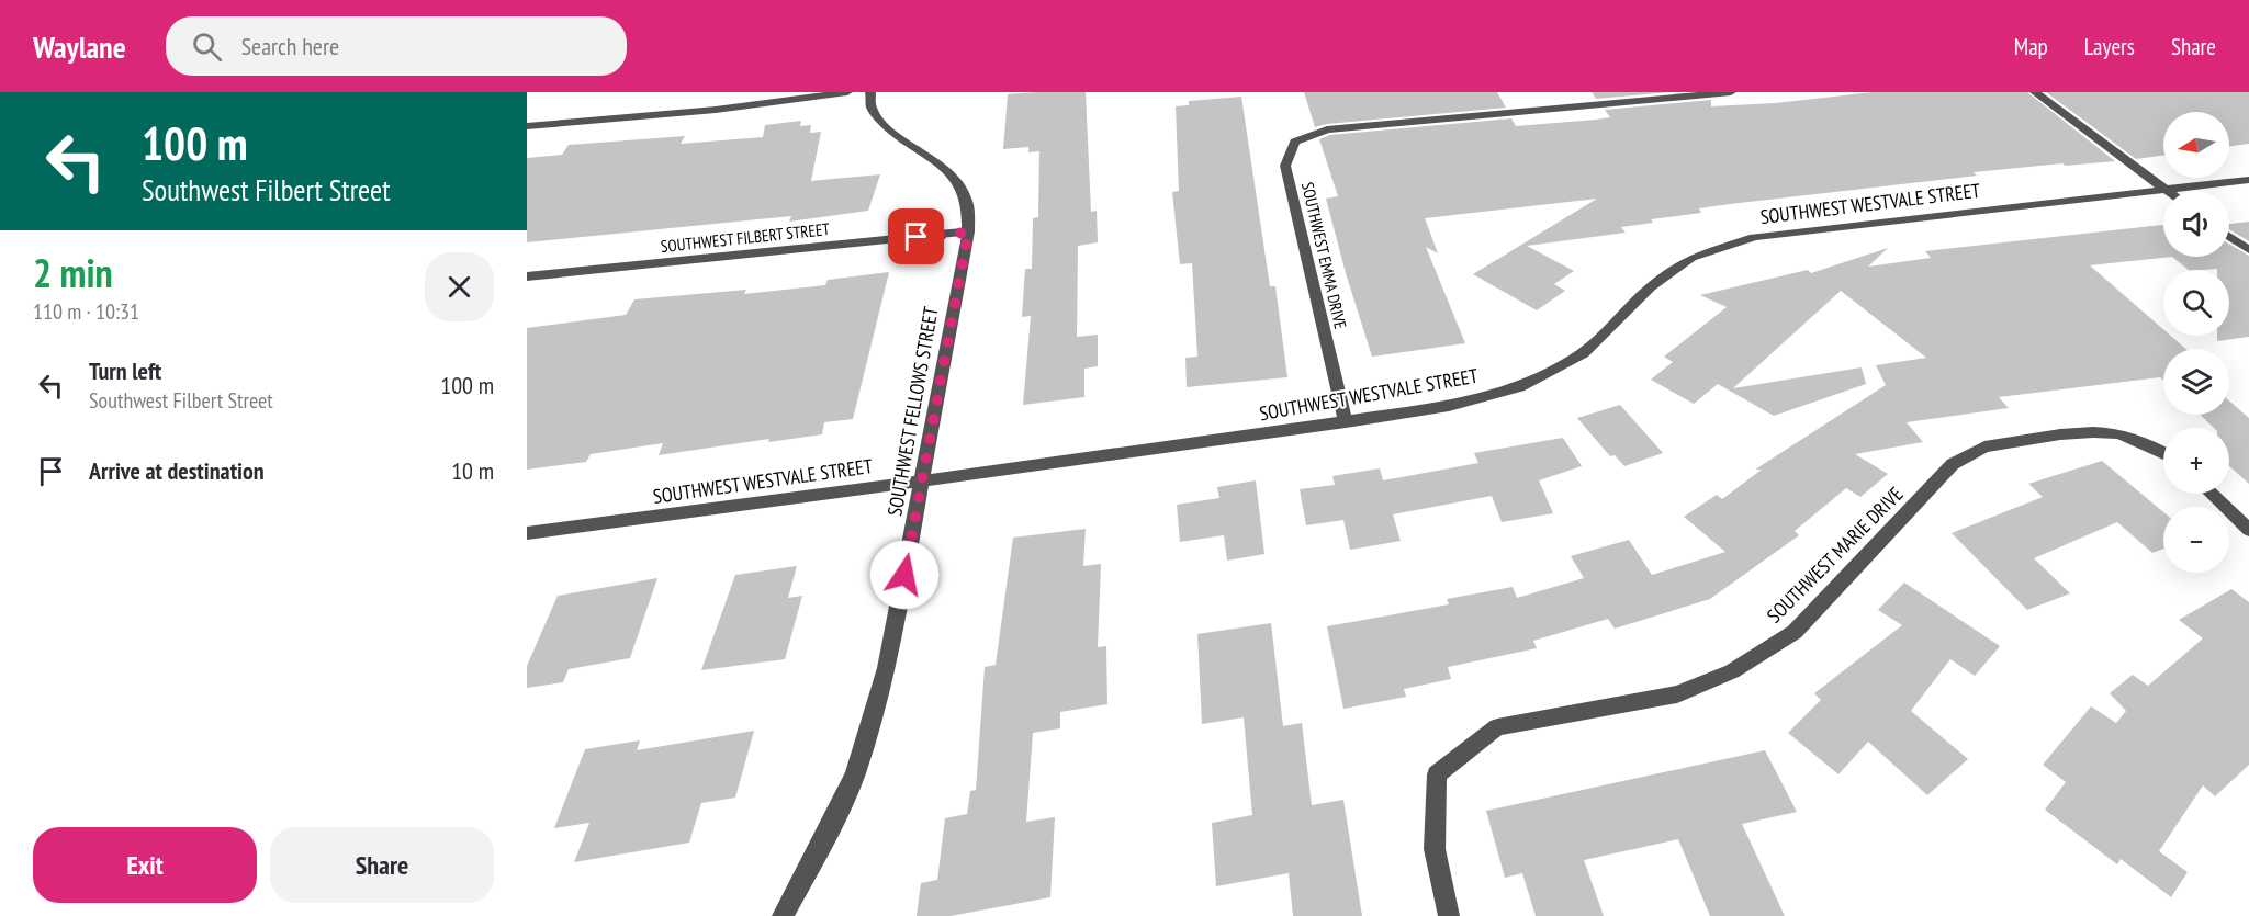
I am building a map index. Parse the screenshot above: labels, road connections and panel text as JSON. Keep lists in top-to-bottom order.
{
  "streets": {
    "street": [
      "SOUTHWEST WESTVALE STREET",
      "SOUTHWEST FILBERT STREET",
      "SOUTHWEST EMMA DRIVE",
      "SOUTHWEST FELLOWS STREET",
      "SOUTHWEST MARIE DRIVE"
    ]
  },
  "crossings": [
    ["SOUTHWEST WESTVALE STREET", "SOUTHWEST EMMA DRIVE"],
    ["SOUTHWEST WESTVALE STREET", "SOUTHWEST FELLOWS STREET"],
    ["SOUTHWEST FILBERT STREET", "SOUTHWEST FELLOWS STREET"]
  ],
  "north": "left",
  "page": {
    "header": "Waylane",
    "search": "Search here",
    "nav": ["Map", "Layers", "Share"],
    "turn": ["100 m", "Southwest Filbert Street"],
    "map_buttons": ["+", "−"],
    "heading": ["2 min", "110 m · 10:31"],
    "list": [
      {
        "name": "Turn left",
        "note": "Southwest Filbert Street",
        "value": "100 m"
      },
      {
        "name": "Arrive at destination",
        "value": "10 m"
      }
    ],
    "buttons": ["Exit", "Share"]
  }
}
